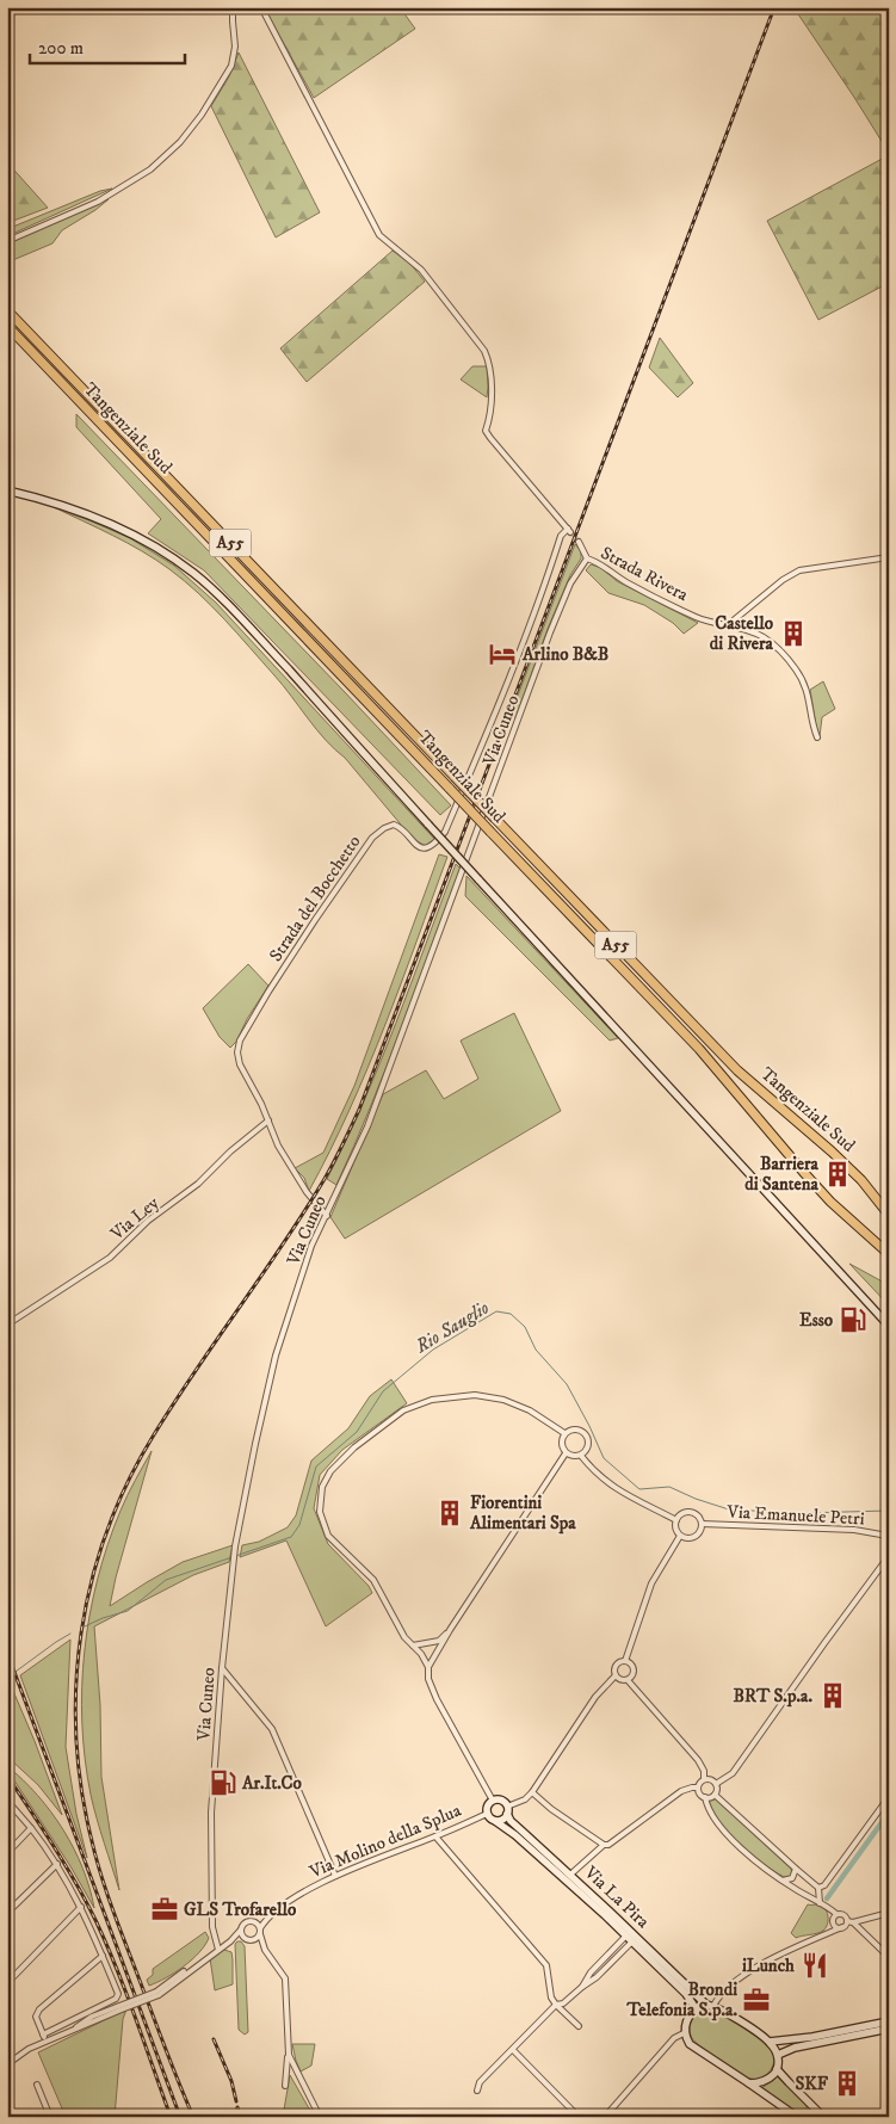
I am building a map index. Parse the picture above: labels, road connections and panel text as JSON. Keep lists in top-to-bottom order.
{
  "streets": {
    "highway": ["Tangenziale Sud", "A55"],
    "street": [
      "Strada Rivera",
      "Via Cuneo",
      "Strada del Bocchetto",
      "Via Ley",
      "Via Emanuele Petri",
      "Via Molino della Splua",
      "Via La Pira"
    ]
  },
  "crossings": [
    ["Strada Rivera", "Via Cuneo"],
    ["Via Cuneo", "Strada del Bocchetto"],
    ["Strada del Bocchetto", "Via Ley"],
    ["Via Molino della Splua", "Via La Pira"]
  ],
  "water": ["Rio Sauglio"],
  "places": {
    "building": [
      "Castello di Rivera",
      "Barriera di Santena",
      "Fiorentini Alimentari Spa",
      "BRT S.p.a.",
      "SKF"
    ],
    "hotel": ["Arlino B&B"],
    "fuel station": ["Esso", "Ar.It.Co"],
    "office": ["GLS Trofarello", "Brondi Telefonia S.p.a."],
    "restaurant": ["iLunch"]
  },
  "scale_bar": "200 m"
}
